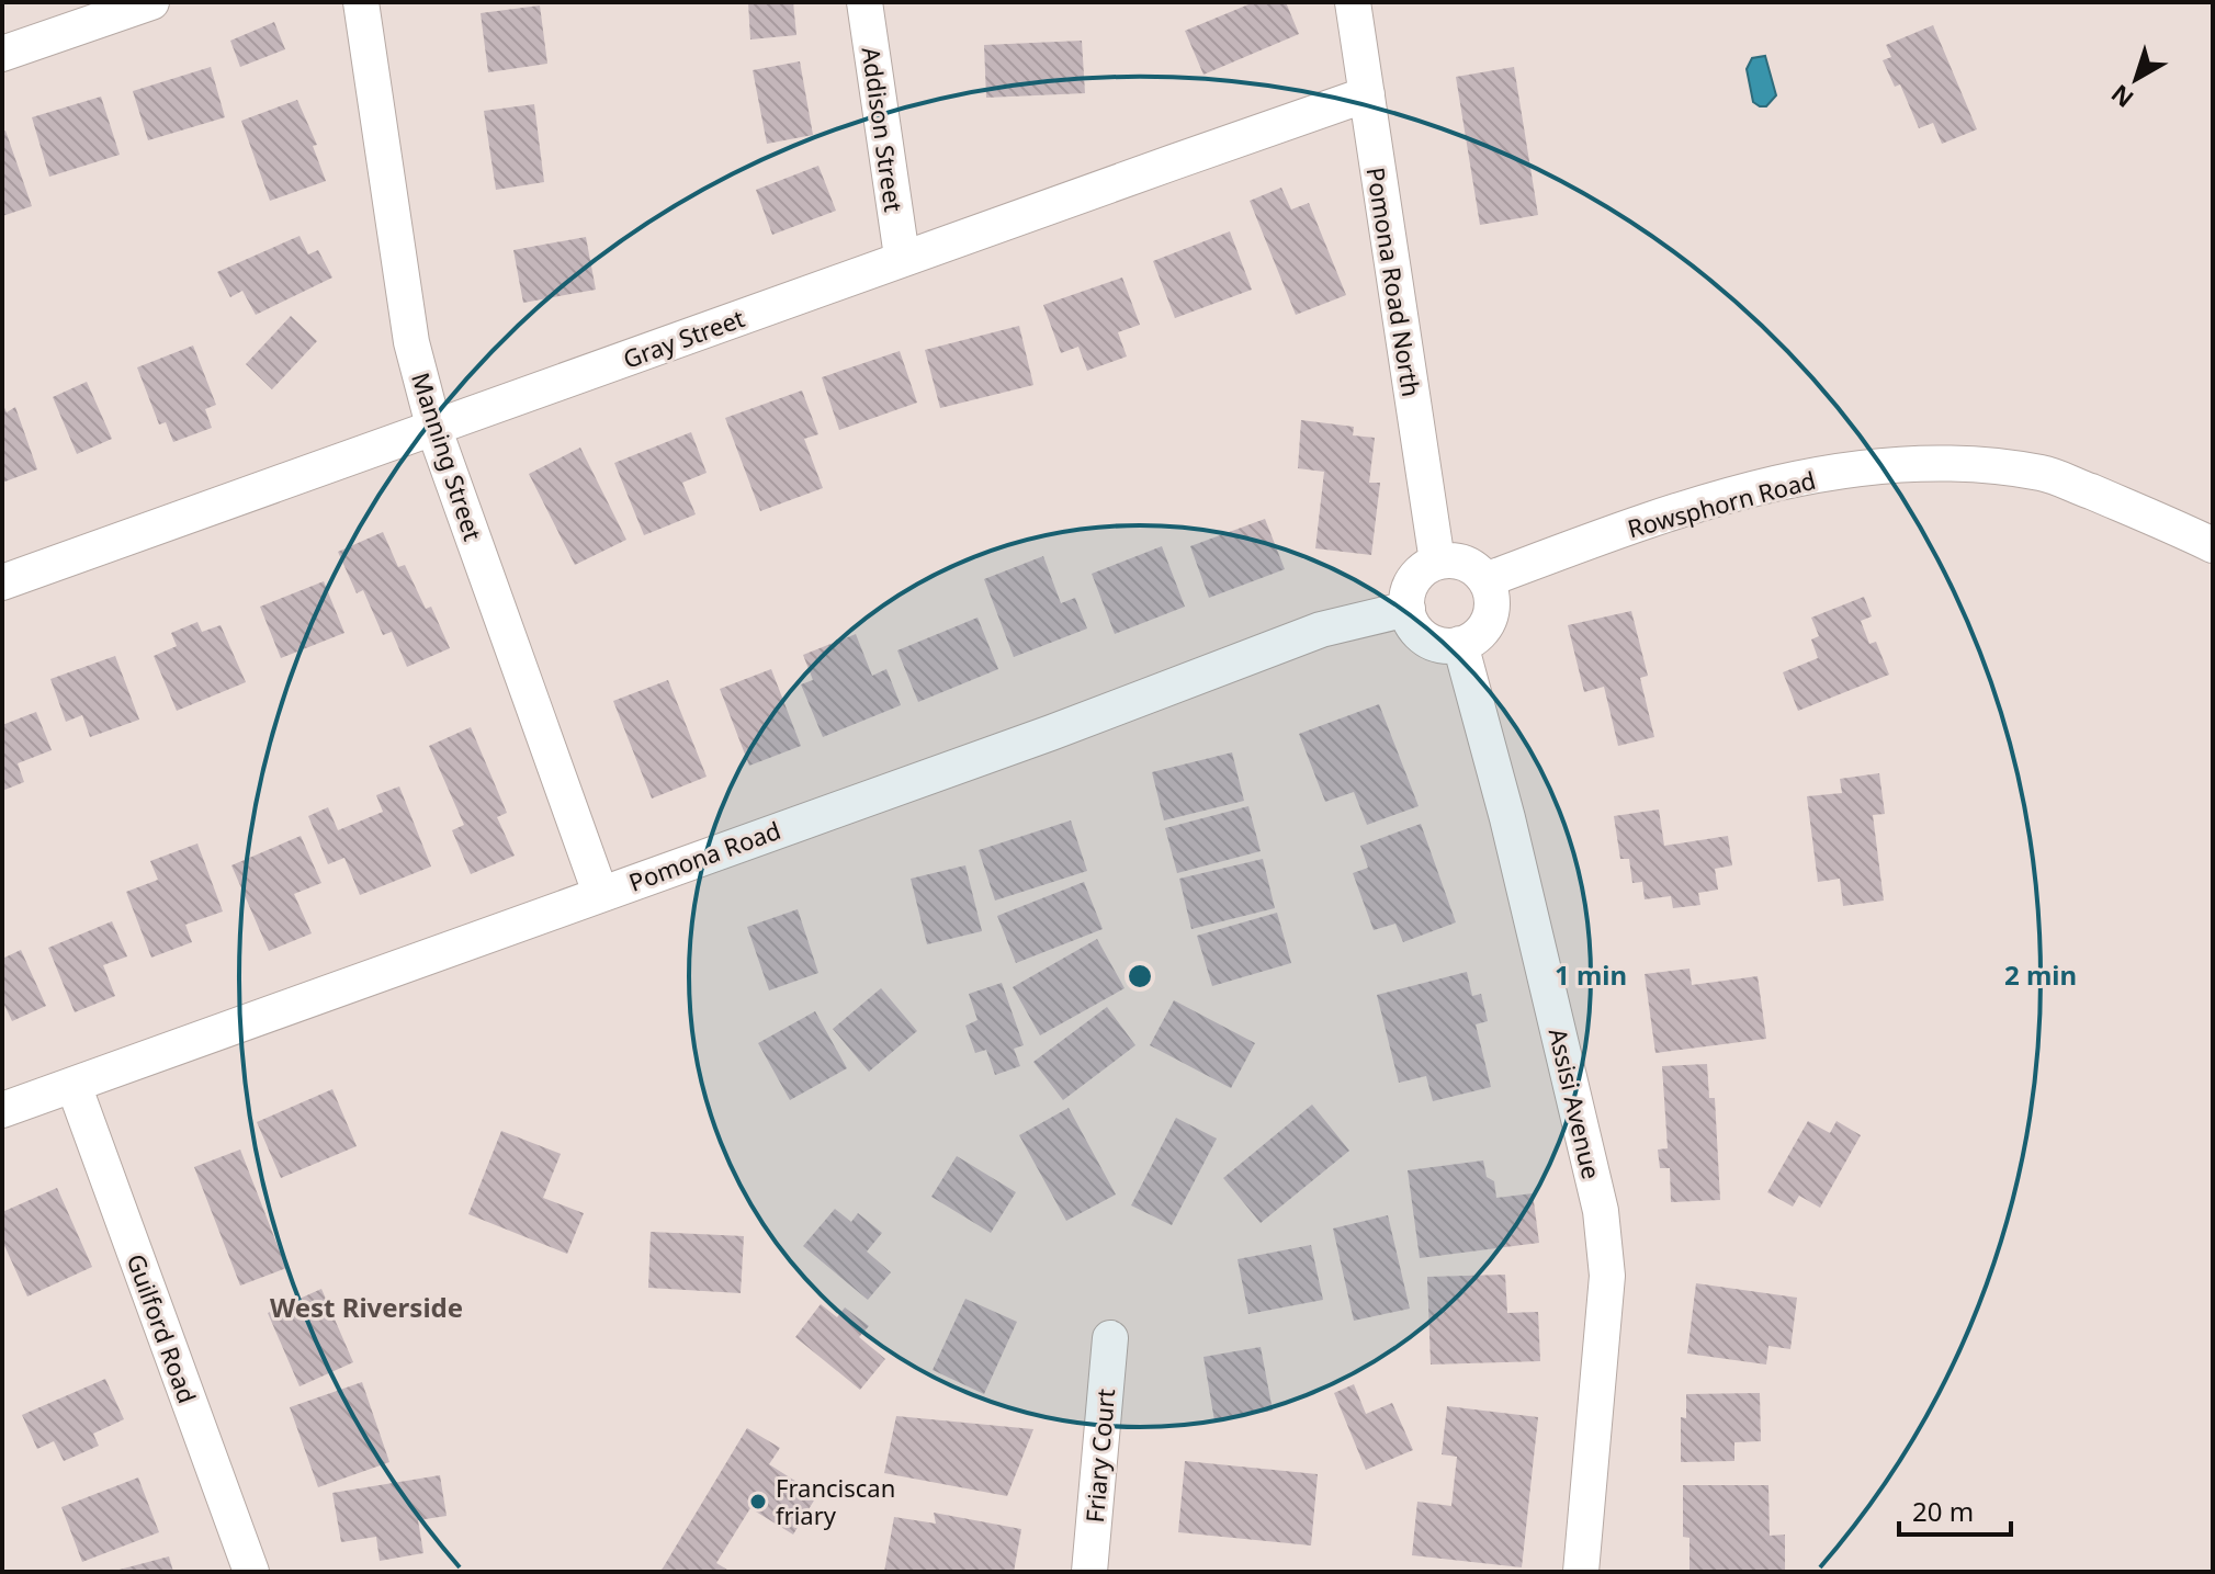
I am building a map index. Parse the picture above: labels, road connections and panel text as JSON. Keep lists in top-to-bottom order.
{
  "streets": {
    "street": [
      "Addison Street",
      "Pomona Road North",
      "Gray Street",
      "Manning Street",
      "Rowsphorn Road",
      "Pomona Road",
      "Assisi Avenue",
      "Guilford Road",
      "Friary Court"
    ]
  },
  "crossings": [
    ["Addison Street", "Gray Street"],
    ["Pomona Road North", "Gray Street"],
    ["Pomona Road North", "Rowsphorn Road"],
    ["Pomona Road North", "Pomona Road"],
    ["Pomona Road North", "Assisi Avenue"],
    ["Gray Street", "Manning Street"],
    ["Manning Street", "Pomona Road"],
    ["Rowsphorn Road", "Pomona Road"],
    ["Rowsphorn Road", "Assisi Avenue"],
    ["Pomona Road", "Assisi Avenue"],
    ["Pomona Road", "Guilford Road"]
  ],
  "districts": ["West Riverside"],
  "places": ["Franciscan friary"],
  "scale_bar": "20 m",
  "north": "bottom left",
  "rings": ["1 min", "2 min"]
}
